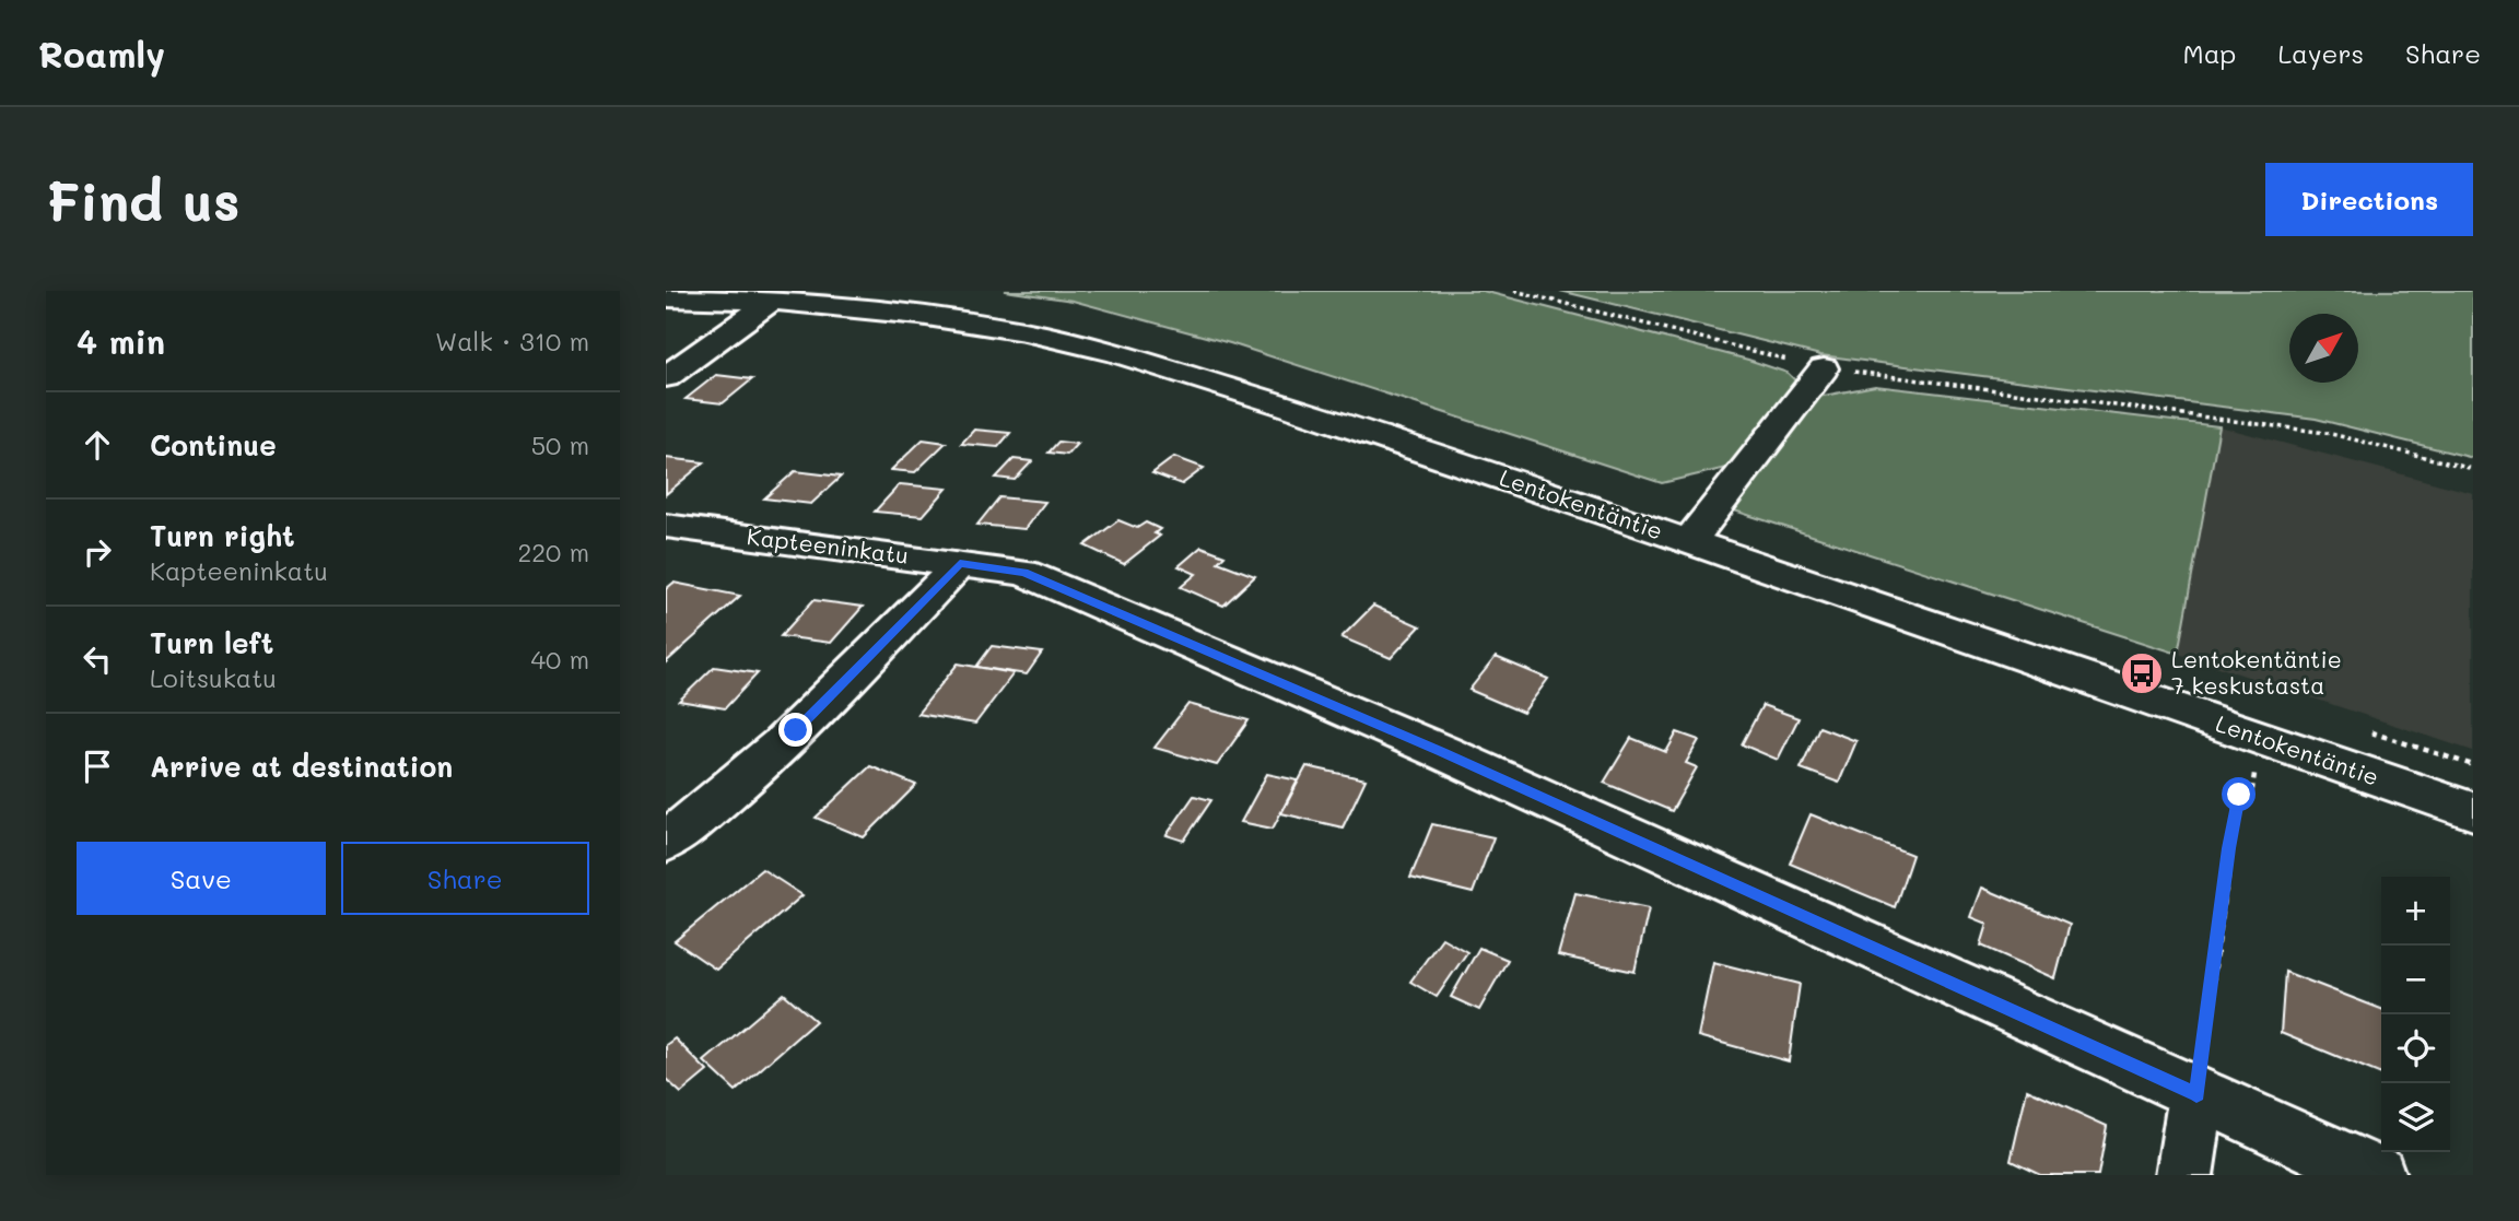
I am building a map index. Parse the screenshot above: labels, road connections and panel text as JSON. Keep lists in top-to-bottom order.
{
  "streets": {
    "street": ["Lentokentäntie", "Kapteeninkatu"]
  },
  "places": {
    "bus stop": ["Lentokentäntie 7 keskustasta"]
  },
  "north": "top right",
  "page": {
    "header": "Roamly",
    "nav": ["Map", "Layers", "Share"],
    "buttons": [
      "Directions",
      ["Save", "Share"]
    ],
    "title": "Find us",
    "heading": ["4 min", "Walk · 310 m"],
    "list": [
      ["Continue", "50 m"],
      ["Turn right", "Kapteeninkatu", "220 m"],
      ["Turn left", "Loitsukatu", "40 m"],
      "Arrive at destination"
    ],
    "map_buttons": ["+", "−"]
  }
}
